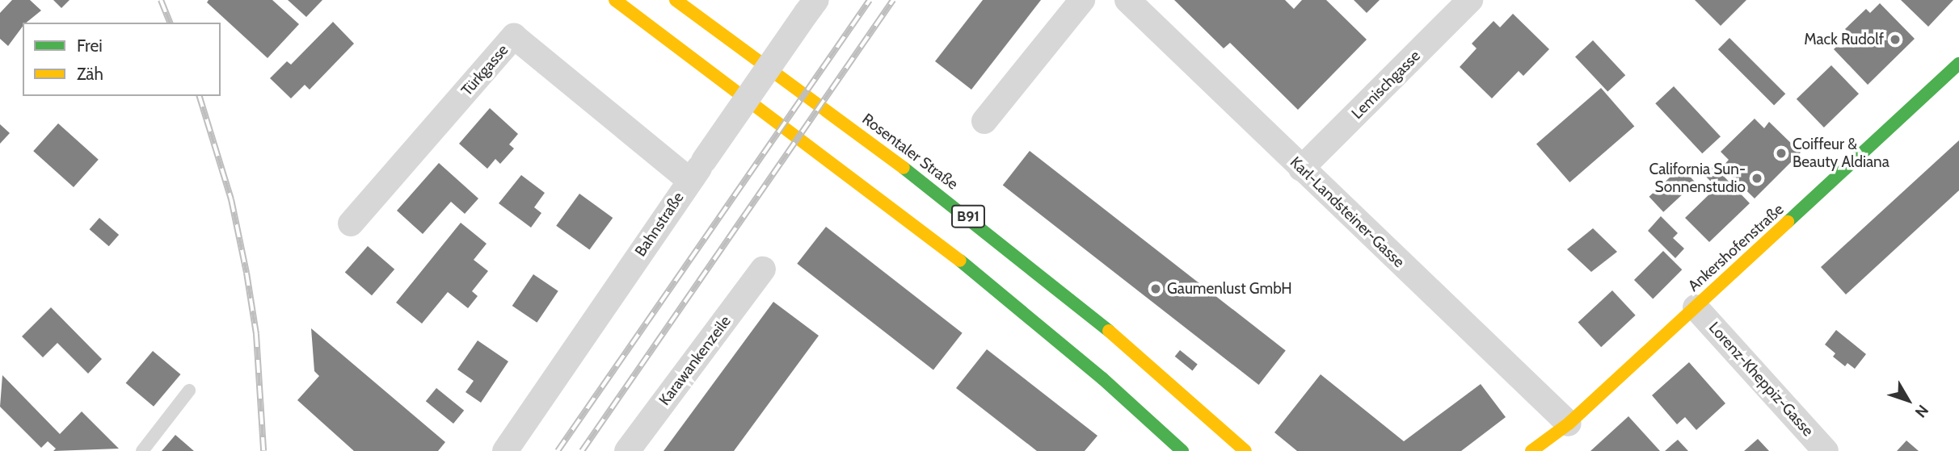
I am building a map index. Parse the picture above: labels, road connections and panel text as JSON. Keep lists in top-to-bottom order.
{
  "streets": {
    "main road": ["Rosentaler Straße", "B91", "Ankershofenstraße"],
    "street": [
      "Türkgasse",
      "Lemischgasse",
      "Karl-Landsteiner-Gasse",
      "Bahnstraße",
      "Karawankenzeile",
      "Lorenz-Kheppiz-Gasse"
    ]
  },
  "crossings": [
    ["Türkgasse", "Bahnstraße"],
    ["Lemischgasse", "Karl-Landsteiner-Gasse"],
    ["Karl-Landsteiner-Gasse", "Ankershofenstraße"],
    ["Ankershofenstraße", "Lorenz-Kheppiz-Gasse"]
  ],
  "places": [
    "Mack Rudolf",
    "Coiffeur & Beauty Aldiana",
    "California Sun- Sonnenstudio",
    "Gaumenlust GmbH"
  ],
  "legend": ["Frei", "Zäh"],
  "north": "bottom right"
}
